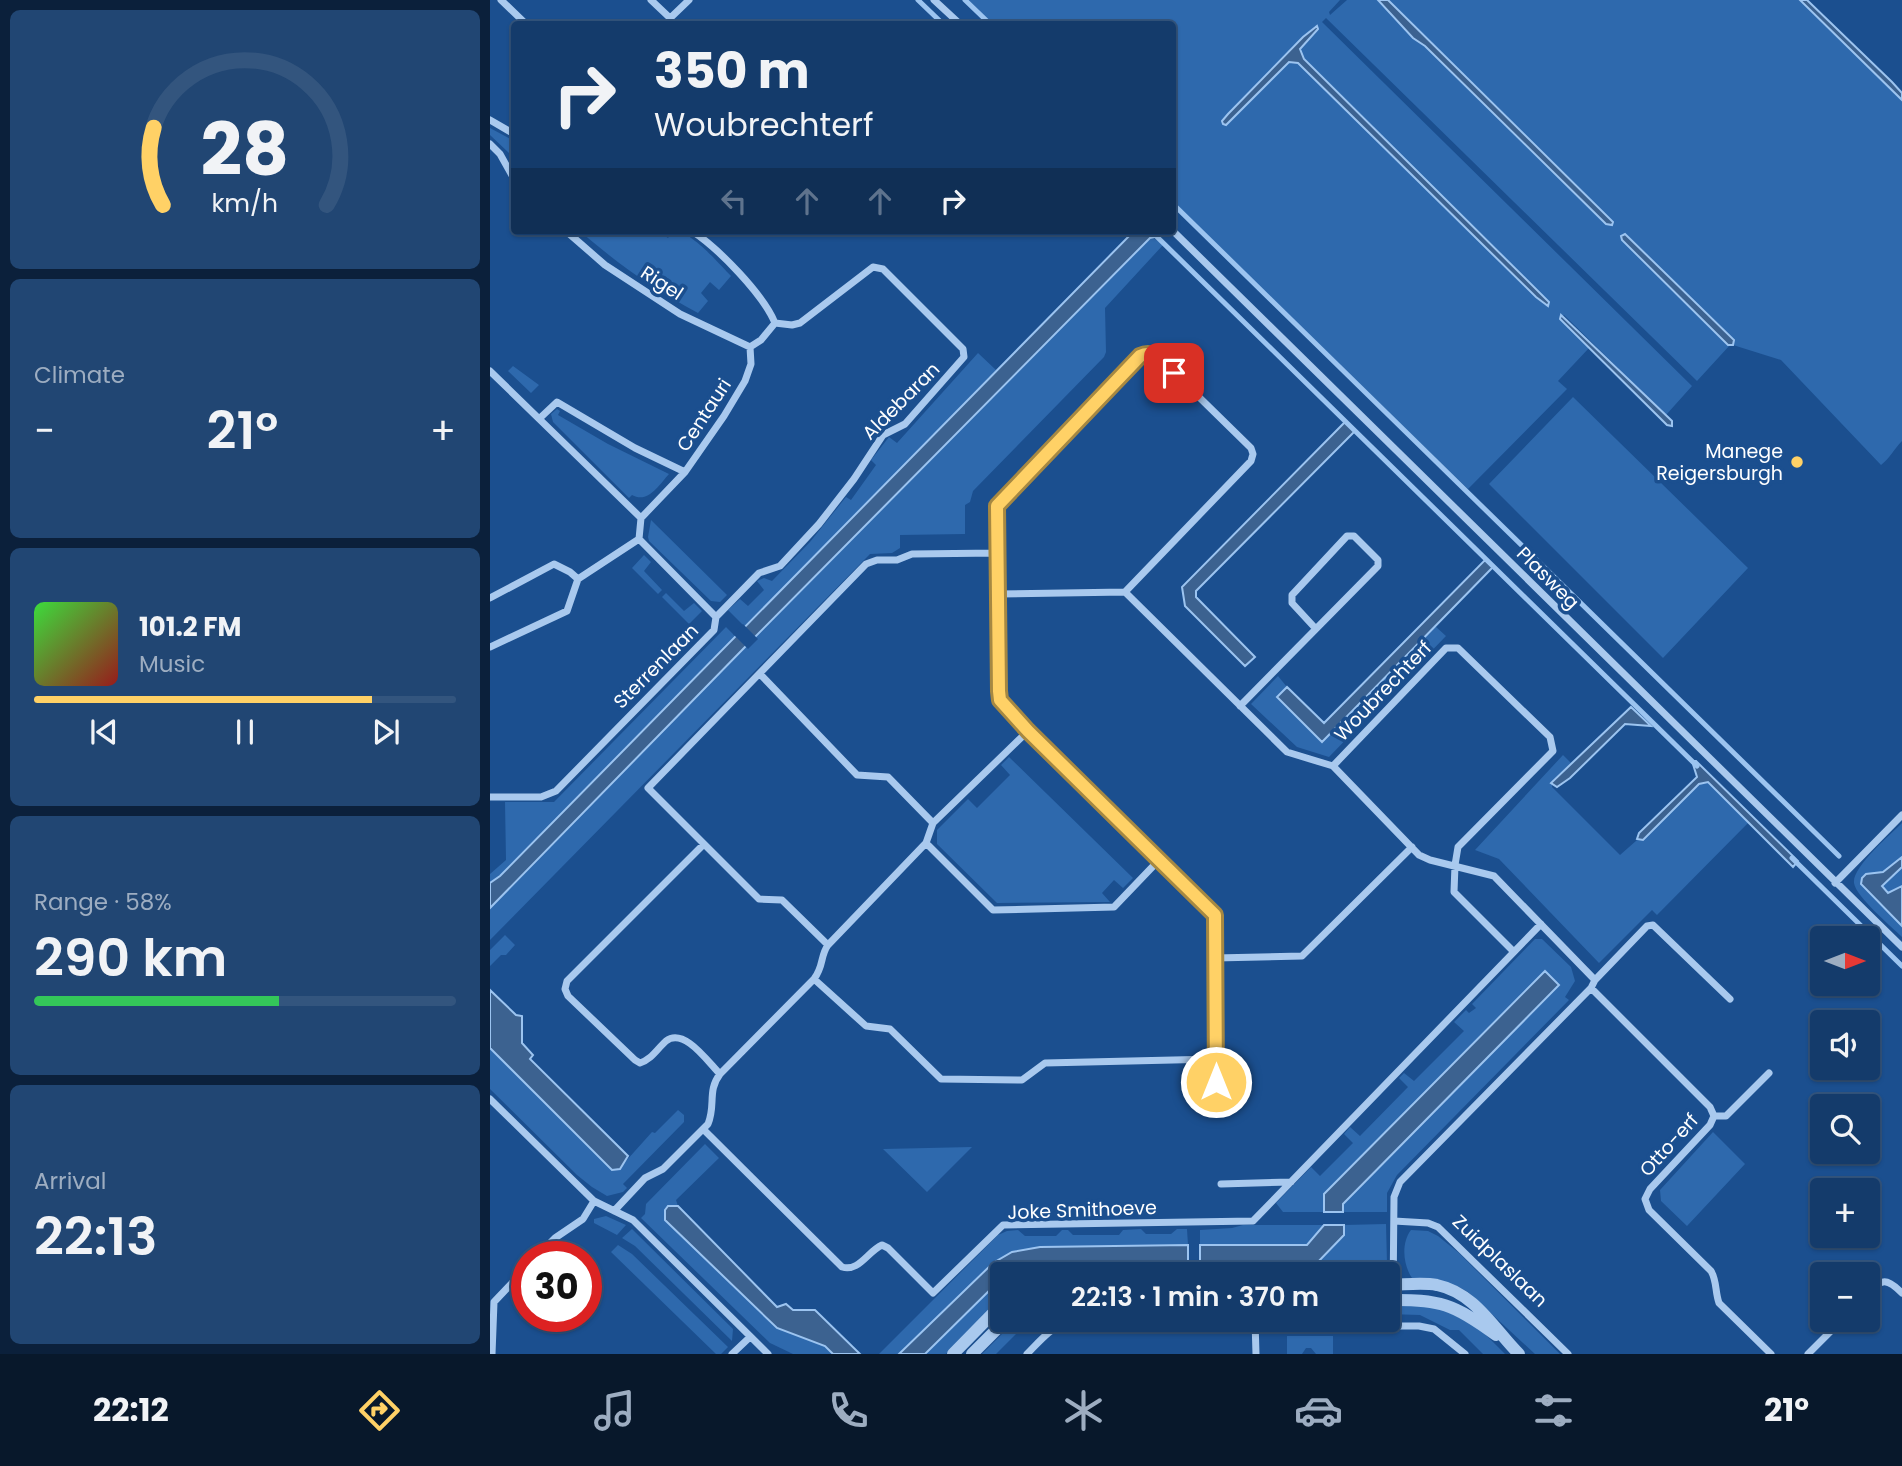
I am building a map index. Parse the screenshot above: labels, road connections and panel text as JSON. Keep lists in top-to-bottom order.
{
  "streets": {
    "street": [
      "Rigel",
      "Aldebaran",
      "Centauri",
      "Plasweg",
      "Sterrenlaan",
      "Woubrechterf",
      "Otto-erf",
      "Joke Smithoeve",
      "Zuidplaslaan"
    ]
  },
  "crossings": [
    ["Rigel", "Centauri"],
    ["Aldebaran", "Sterrenlaan"]
  ],
  "places": ["Manege Reigersburgh"],
  "north": "right",
  "page": {
    "turn": ["350 m", "Woubrechterf"],
    "tile": [
      "Climate",
      ["Range · 58%", "290 km"],
      ["Arrival", "22:13"]
    ],
    "heat": ["−", "21°", "+"],
    "song": ["101.2 FM", "Music"],
    "map_buttons": ["+", "−"],
    "limit": "30",
    "trip": "22:13 · 1 min · 370 m",
    "tabs": ["22:12", "21°"],
    "gauge": ["28", "km/h"]
  }
}
